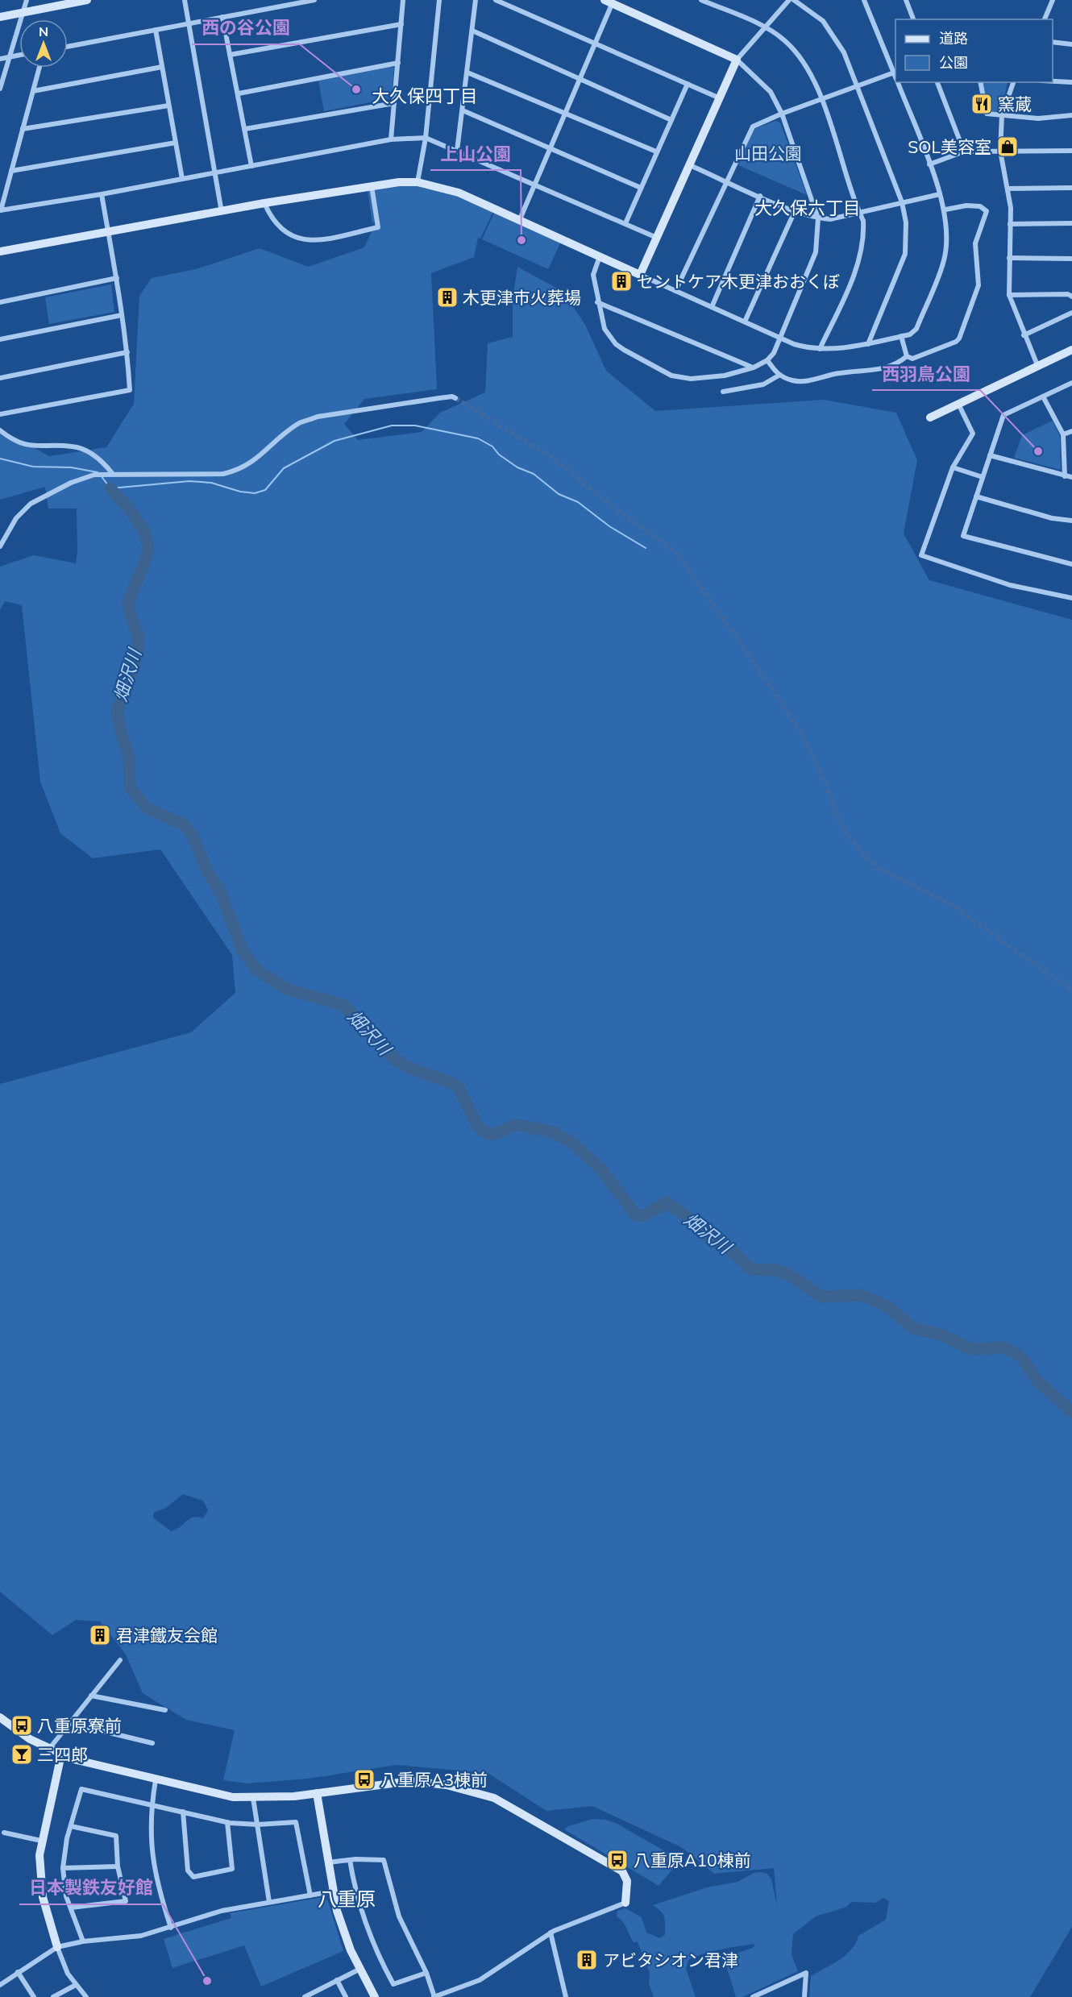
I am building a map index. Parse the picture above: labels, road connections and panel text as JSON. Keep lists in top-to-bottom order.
{
  "districts": ["大久保四丁目", "大久保六丁目", "八重原"],
  "water": ["畑沢川"],
  "parks": ["山田公園"],
  "places": {
    "other": [
      "西の谷公園",
      "上山公園",
      "西羽鳥公園",
      "日本製鉄友好館"
    ],
    "restaurant": ["窯蔵"],
    "shop": ["SOL美容室"],
    "building": [
      "セントケア木更津おおくぼ",
      "木更津市火葬場",
      "君津鐵友会館",
      "アビタシオン君津"
    ],
    "bus stop": ["八重原寮前", "八重原A3棟前", "八重原A10棟前"],
    "bar": ["三四郎"]
  },
  "legend": ["道路", "公園"],
  "north": "top"
}
